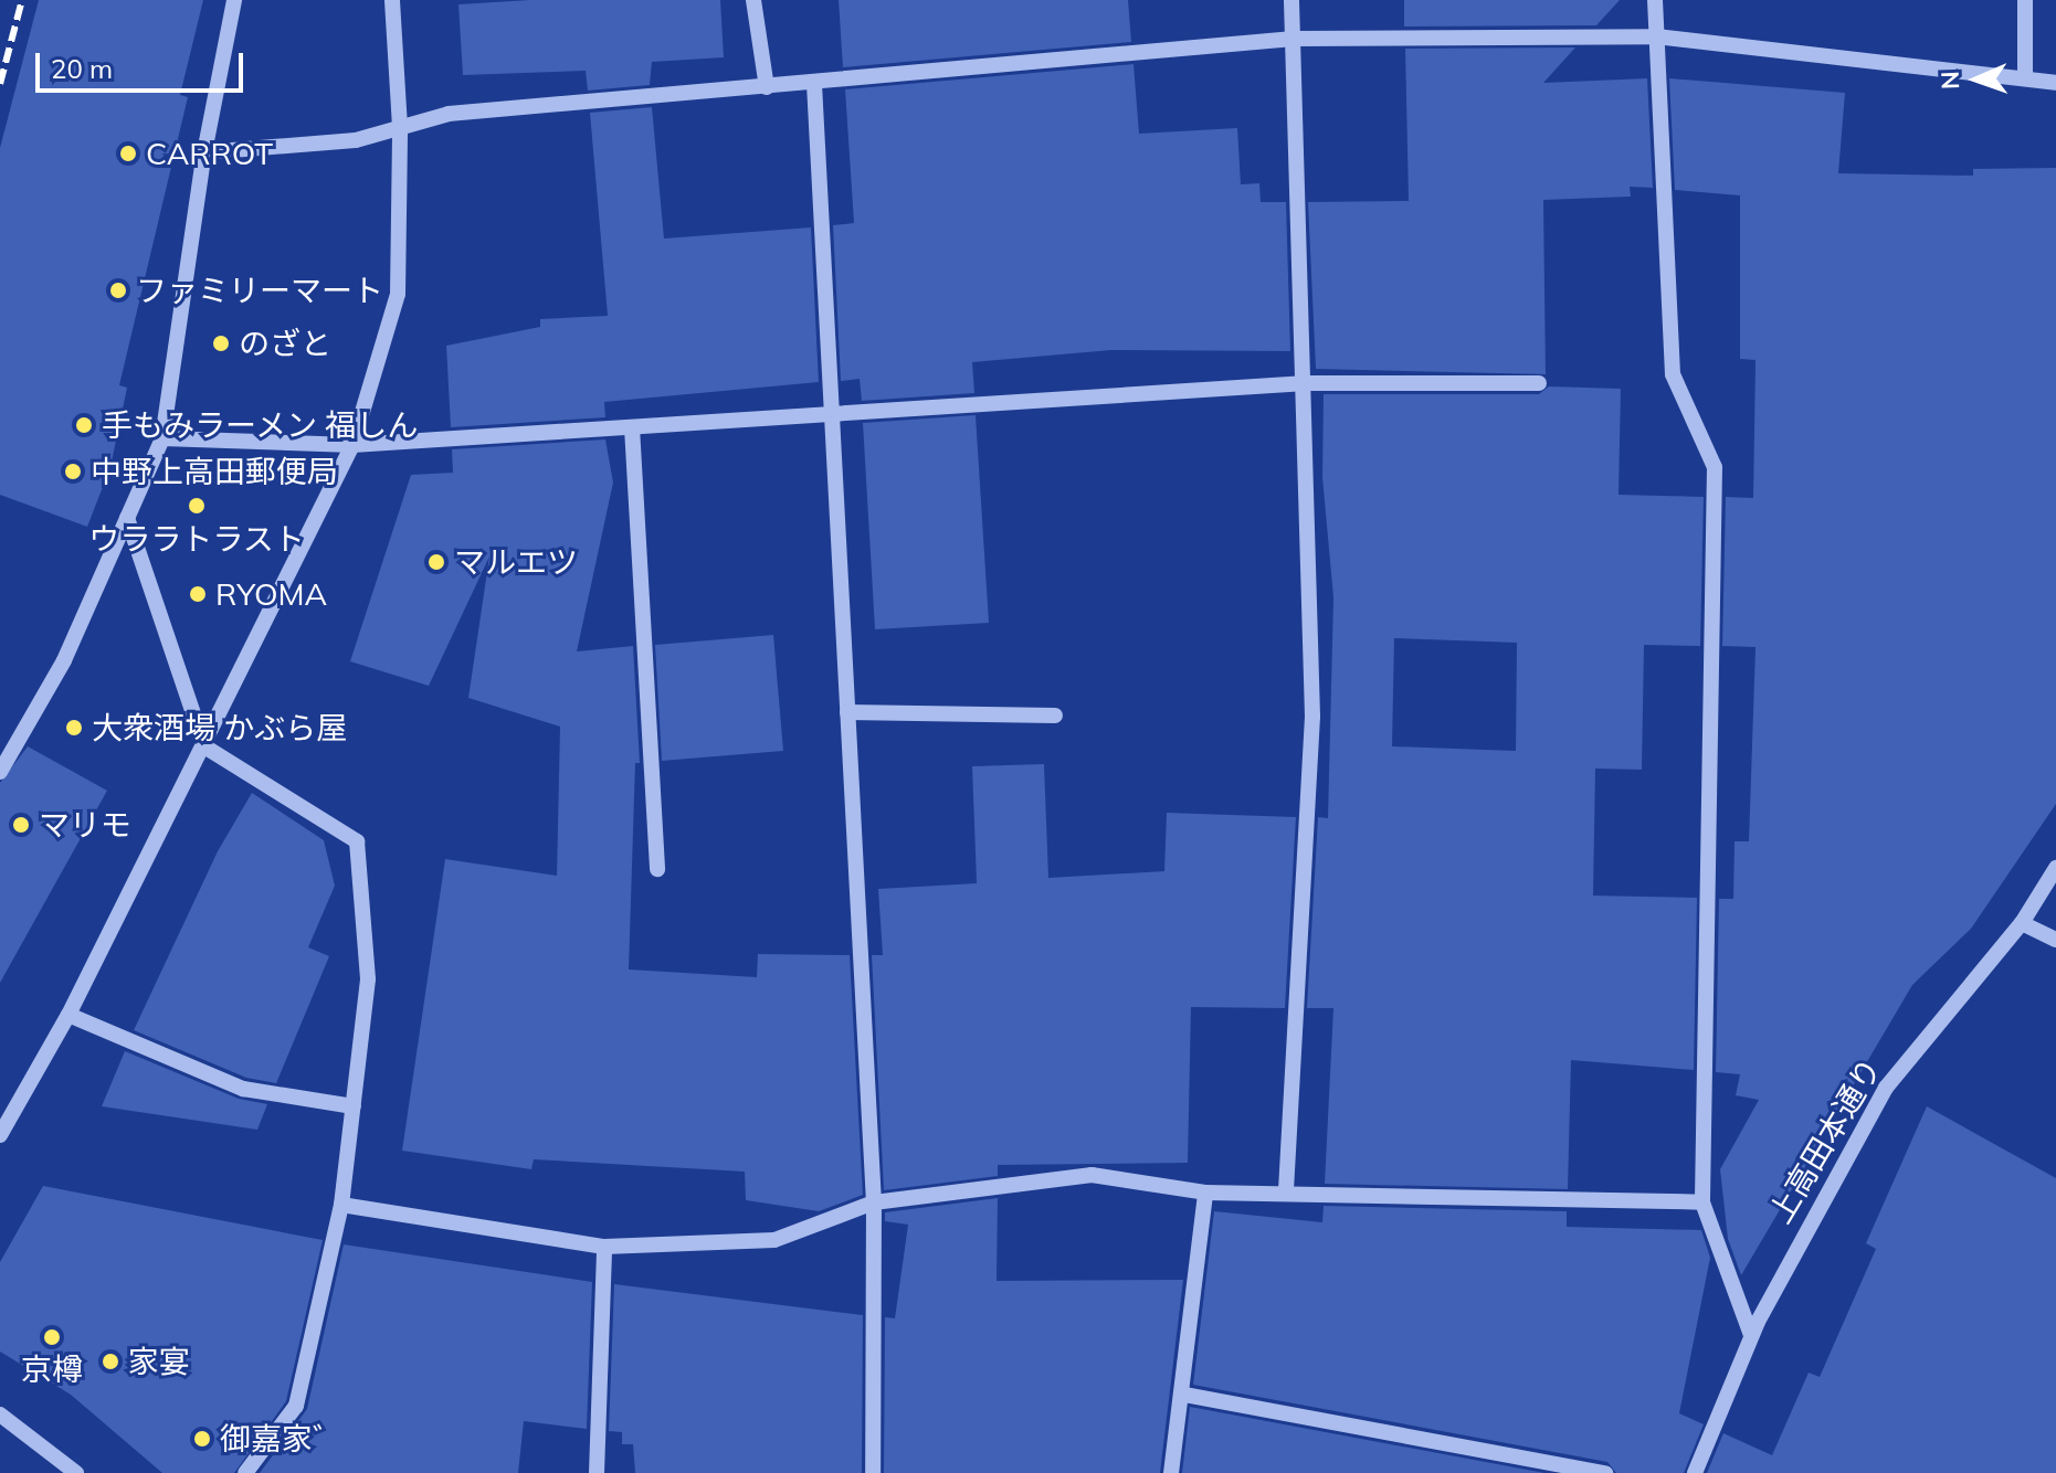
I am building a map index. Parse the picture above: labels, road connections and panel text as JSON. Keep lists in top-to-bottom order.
{
  "streets": {
    "street": ["上高田本通り"]
  },
  "places": [
    "CARROT",
    "ファミリーマート",
    "のざと",
    "手もみラーメン 福しん",
    "中野上高田郵便局",
    "ウララトラスト",
    "マルエツ",
    "RYOMA",
    "大衆酒場 かぶら屋",
    "マリモ",
    "京樽",
    "家宴",
    "御嘉家゛"
  ],
  "scale_bar": "20 m",
  "north": "left"
}
